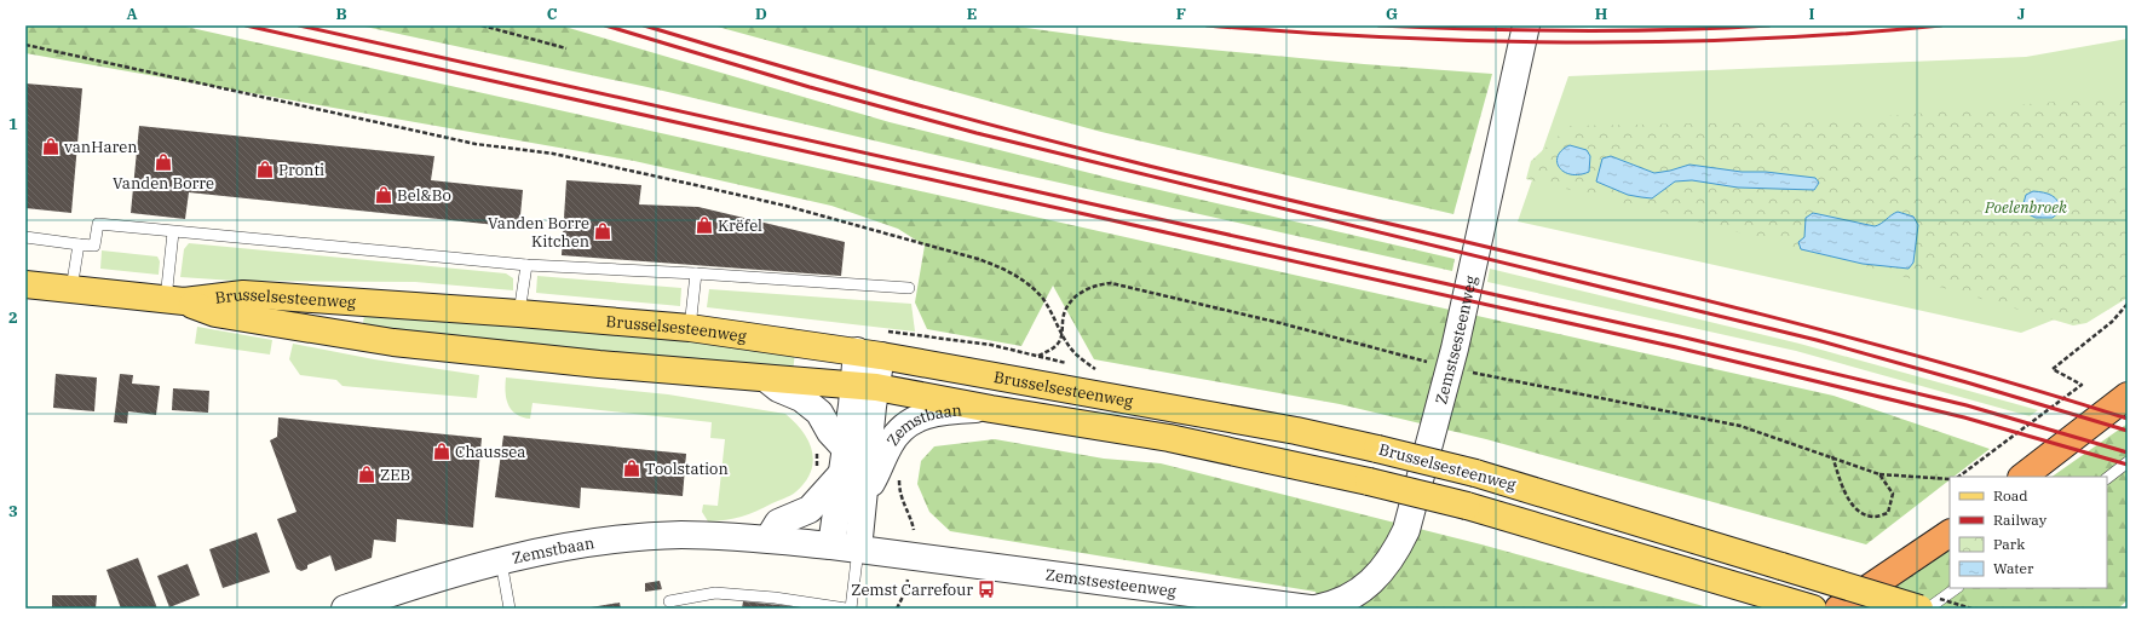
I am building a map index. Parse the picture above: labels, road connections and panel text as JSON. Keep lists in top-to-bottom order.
{
  "streets": {
    "main road": ["Brusselsesteenweg"],
    "street": ["Zemstsesteenweg", "Zemstbaan"]
  },
  "crossings": [
    ["Brusselsesteenweg", "Zemstbaan"],
    ["Zemstsesteenweg", "Zemstbaan"]
  ],
  "parks": ["Poelenbroek"],
  "places": {
    "shop": [
      "vanHaren",
      "Vanden Borre",
      "Pronti",
      "Bel&Bo",
      "Krëfel",
      "Vanden Borre Kitchen",
      "Chaussea",
      "Toolstation",
      "ZEB"
    ],
    "bus stop": ["Zemst Carrefour"]
  },
  "legend": [
    "Road",
    "Railway",
    "Park",
    "Water"
  ],
  "grid": {
    "columns": [
      "A",
      "B",
      "C",
      "D",
      "E",
      "F",
      "G",
      "H",
      "I",
      "J"
    ],
    "rows": ["1", "2", "3"]
  }
}
